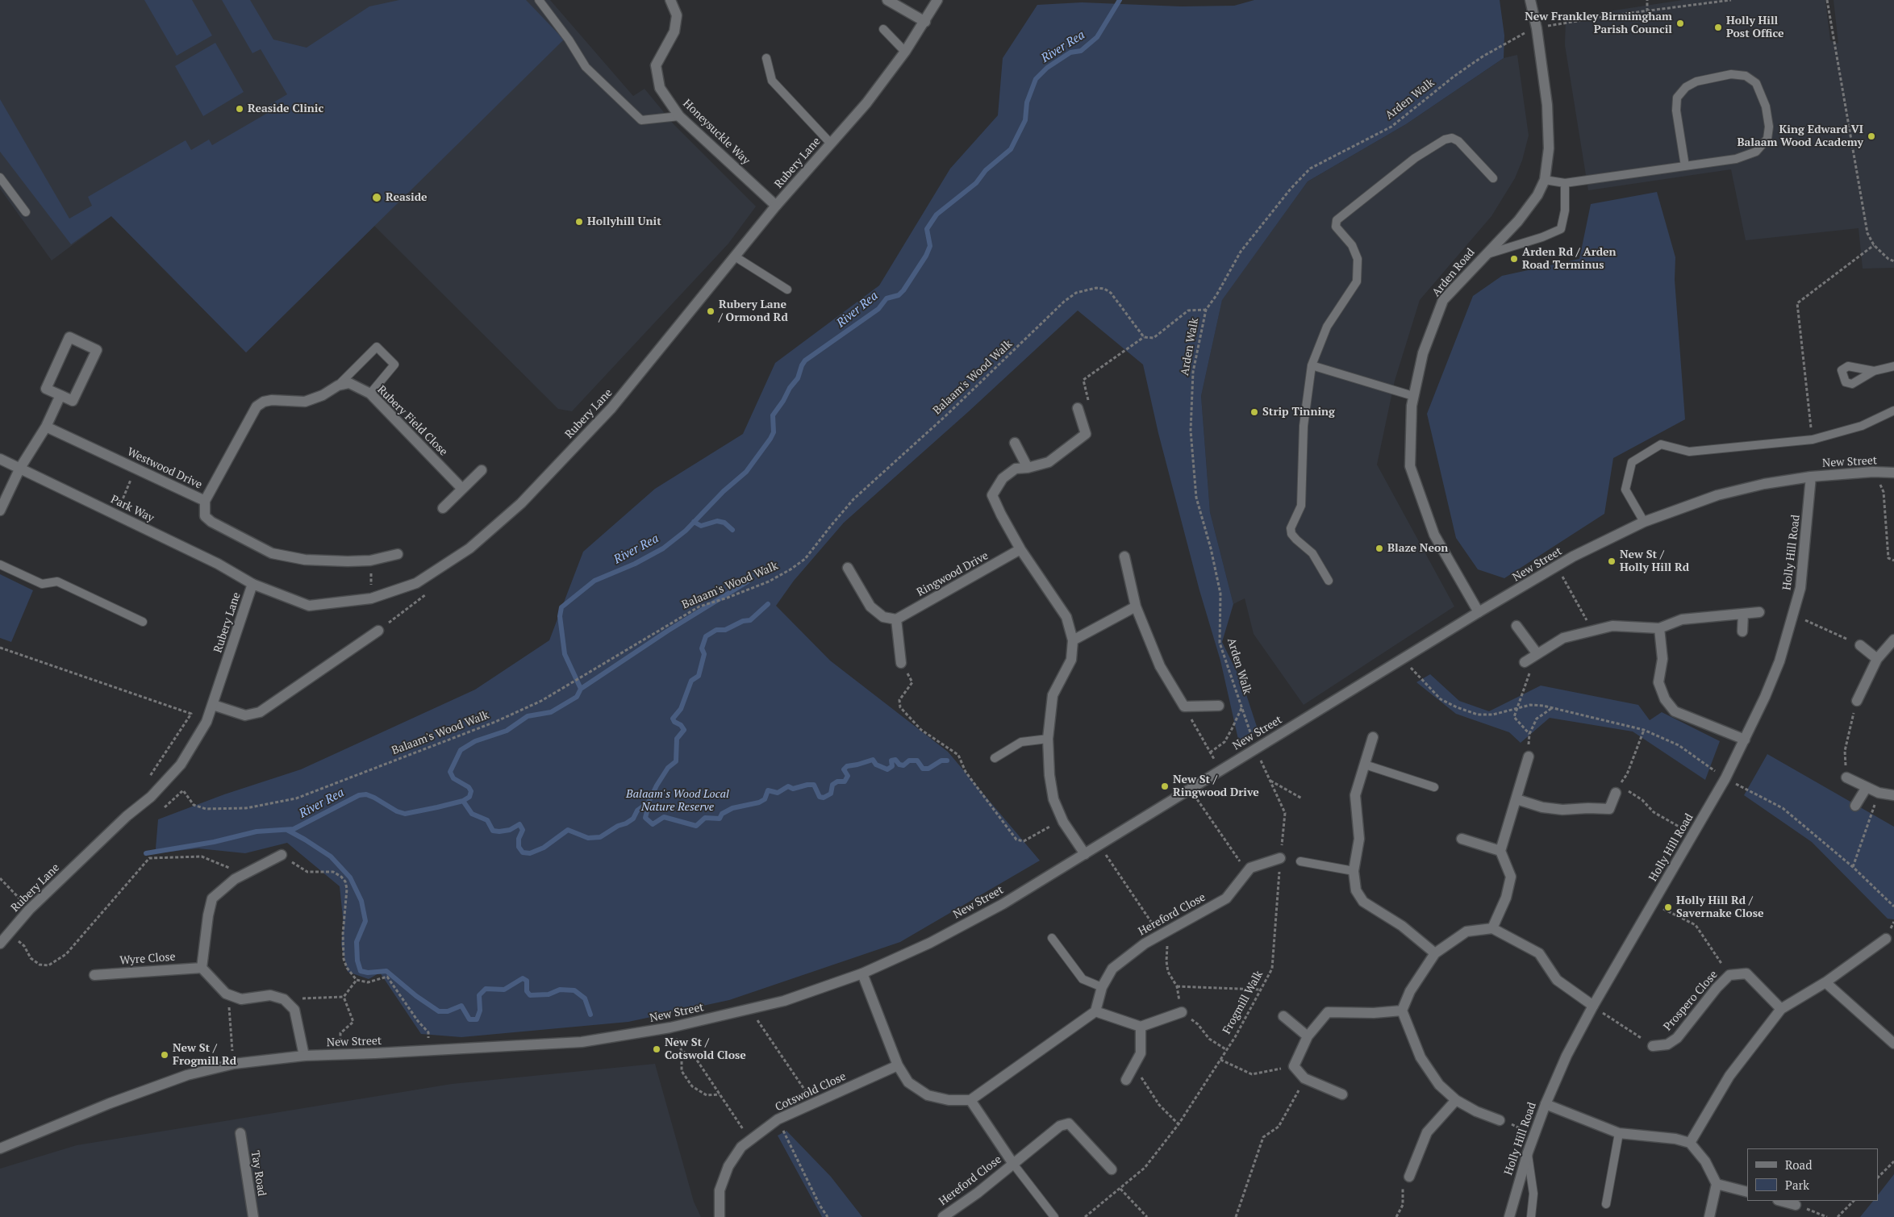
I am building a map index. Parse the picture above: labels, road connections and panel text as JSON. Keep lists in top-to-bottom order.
{
  "streets": {
    "street": [
      "Honeysuckle Way",
      "Rubery Lane",
      "Arden Road",
      "Rubery Field Close",
      "New Street",
      "Westwood Drive",
      "Park Way",
      "Holly Hill Road",
      "Ringwood Drive",
      "Hereford Close",
      "Wyre Close",
      "Prospero Close",
      "Cotswold Close",
      "Tay Road"
    ],
    "path": ["Arden Walk", "Balaam's Wood Walk", "Frogmill Walk"]
  },
  "crossings": [
    ["Arden Walk", "Arden Road"],
    ["Arden Walk", "New Street"],
    ["Arden Walk", "Frogmill Walk"],
    ["Honeysuckle Way", "Rubery Lane"],
    ["Rubery Lane", "Park Way"],
    ["Arden Road", "New Street"],
    ["New Street", "Holly Hill Road"],
    ["New Street", "Frogmill Walk"],
    ["Hereford Close", "Frogmill Walk"]
  ],
  "water": ["River Rea"],
  "parks": ["Balaam's Wood Local Nature Reserve"],
  "places": [
    "New Frankley Birmimgham Parish Council",
    "Holly Hill Post Office",
    "Reaside Clinic",
    "King Edward VI Balaam Wood Academy",
    "Reaside",
    "Hollyhill Unit",
    "Arden Rd / Arden Road Terminus",
    "Rubery Lane / Ormond Rd",
    "Strip Tinning",
    "Blaze Neon",
    "New St / Holly Hill Rd",
    "New St / Ringwood Drive",
    "Holly Hill Rd / Savernake Close",
    "New St / Cotswold Close",
    "New St / Frogmill Rd"
  ],
  "legend": ["Road", "Park"]
}
